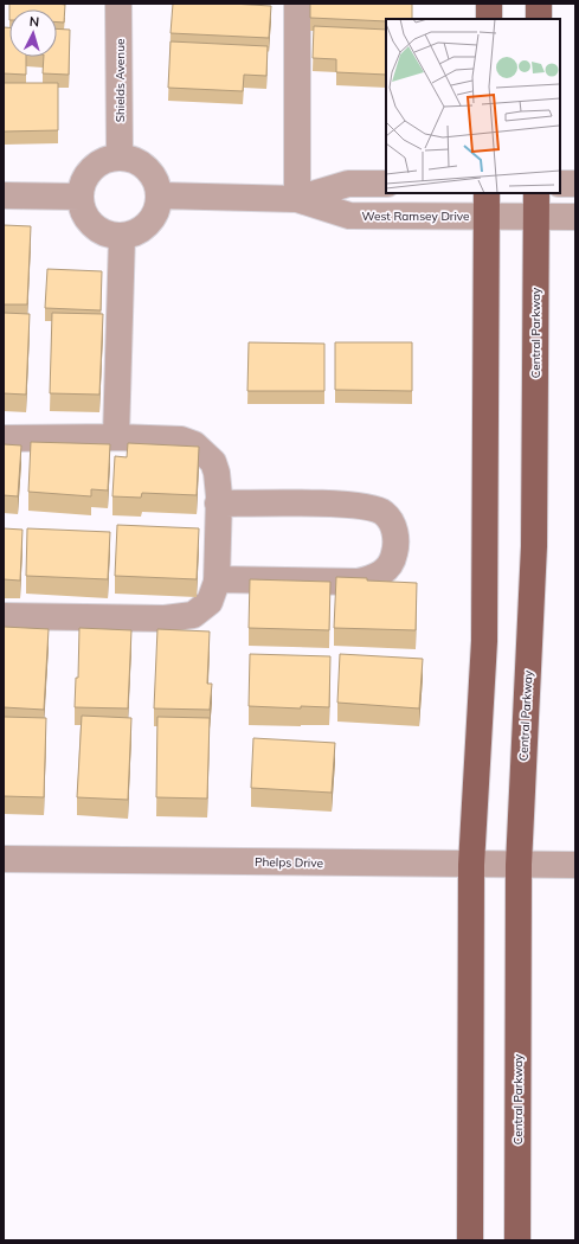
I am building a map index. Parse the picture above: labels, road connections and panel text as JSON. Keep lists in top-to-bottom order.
{
  "streets": {
    "main road": ["Central Parkway"],
    "street": ["Shields Avenue", "West Ramsey Drive", "Phelps Drive"]
  },
  "crossings": [
    ["Shields Avenue", "West Ramsey Drive"],
    ["West Ramsey Drive", "Central Parkway"],
    ["Central Parkway", "Phelps Drive"]
  ],
  "north": "top"
}
